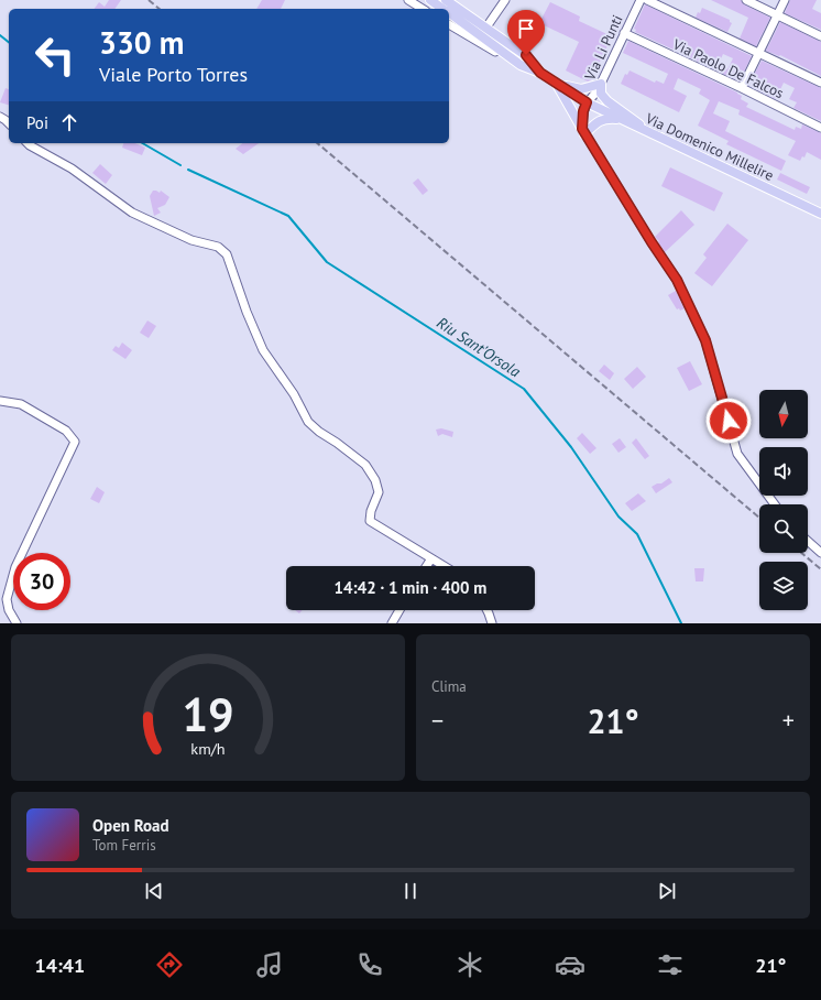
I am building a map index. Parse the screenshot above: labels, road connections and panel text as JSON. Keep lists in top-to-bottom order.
{
  "streets": {
    "main road": ["Via Domenico Millelire"],
    "street": ["Via Li Punti", "Via Paolo De Falcos"]
  },
  "crossings": [
    ["Via Li Punti", "Via Paolo De Falcos"],
    ["Via Li Punti", "Via Domenico Millelire"]
  ],
  "water": ["Riu Sant'Orsola"],
  "north": "bottom",
  "page": {
    "turn": ["330 m", "Viale Porto Torres"],
    "then": "Poi",
    "limit": "30",
    "trip": "14:42 · 1 min · 400 m",
    "tile": "Clima",
    "heat": ["−", "21°", "+"],
    "song": ["Open Road", "Tom Ferris"],
    "tabs": ["14:41", "21°"],
    "gauge": ["19", "km/h"]
  }
}
